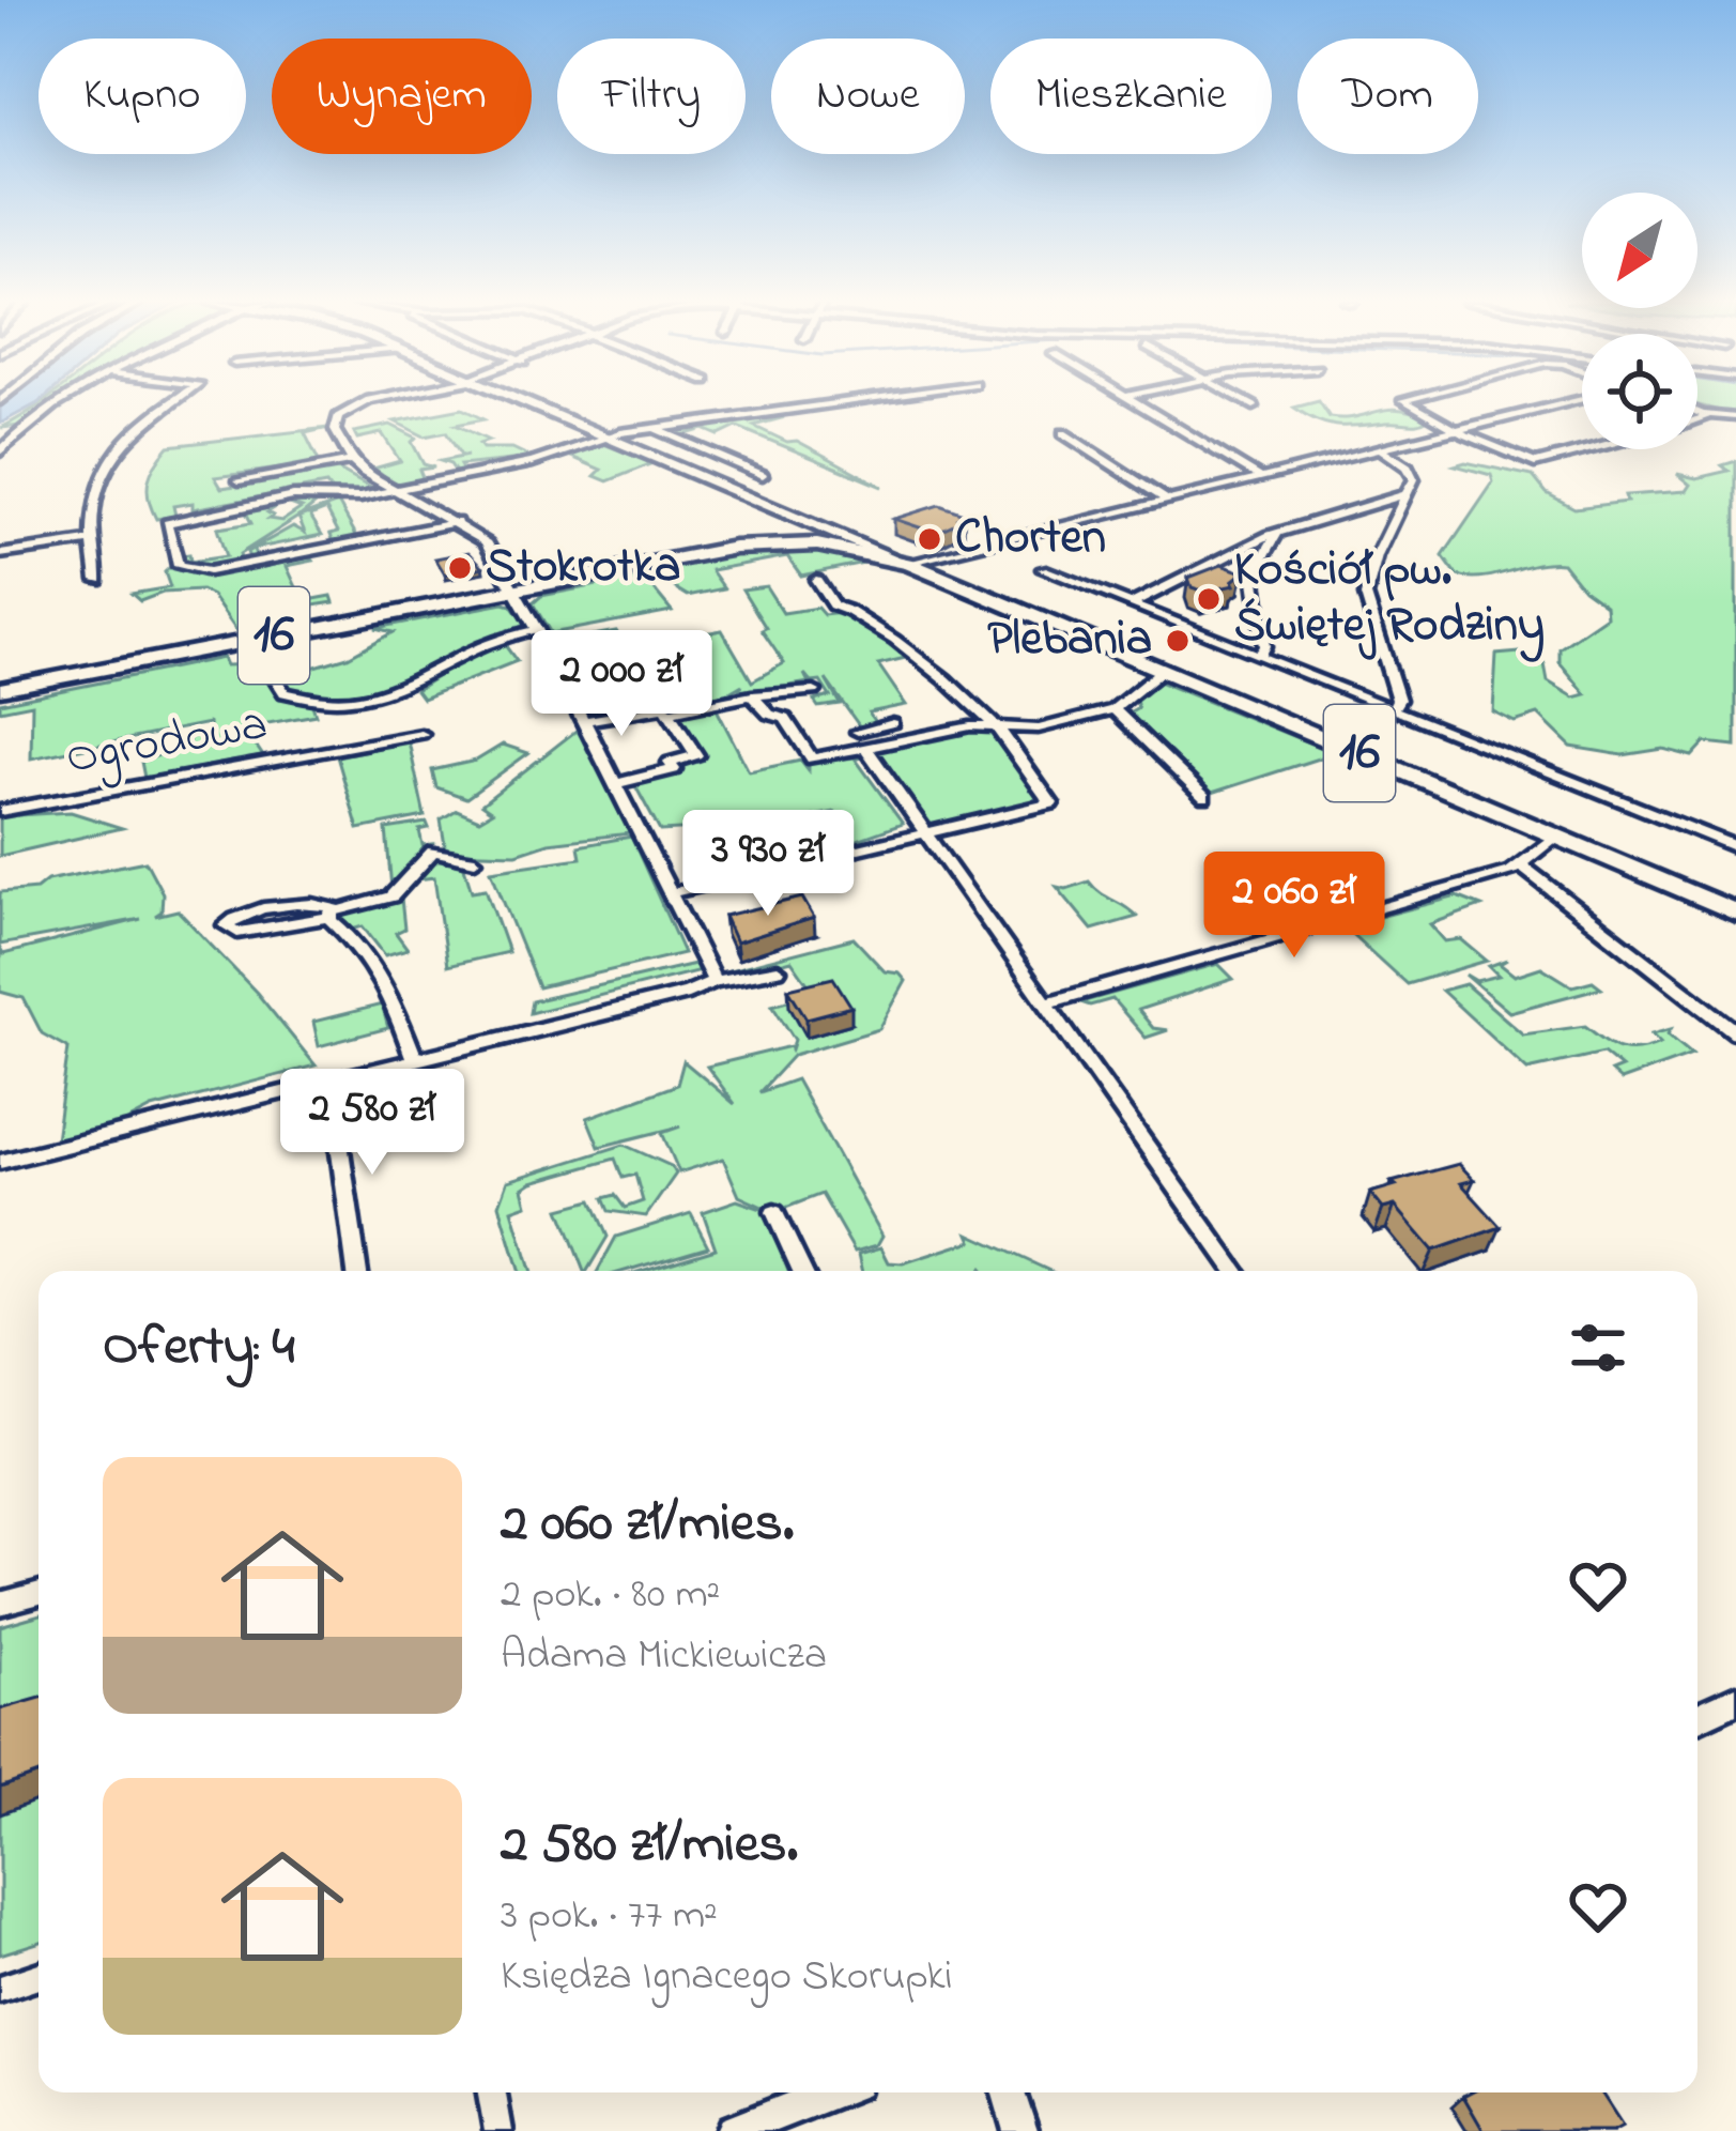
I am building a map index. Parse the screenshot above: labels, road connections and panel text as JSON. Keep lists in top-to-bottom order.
{
  "streets": {
    "main road": ["16"],
    "street": ["Ogrodowa"]
  },
  "places": [
    "Chorten",
    "Stokrotka",
    "Kościół pw. Świętej Rodziny",
    "Plebania"
  ],
  "north": "bottom left",
  "page": {
    "chip": [
      "Kupno",
      "Wynajem",
      "Filtry",
      "Nowe",
      "Mieszkanie",
      "Dom"
    ],
    "price": [
      "2 000 zł",
      "3 930 zł",
      "2 060 zł",
      "2 580 zł"
    ],
    "heading": "Oferty: 4",
    "list": [
      {
        "name": "2 060 zł/mies.",
        "note": "2 pok. · 80 m² · Adama Mickiewicza"
      },
      {
        "name": "2 580 zł/mies.",
        "note": "3 pok. · 77 m² · Księdza Ignacego Skorupki"
      }
    ]
  }
}
